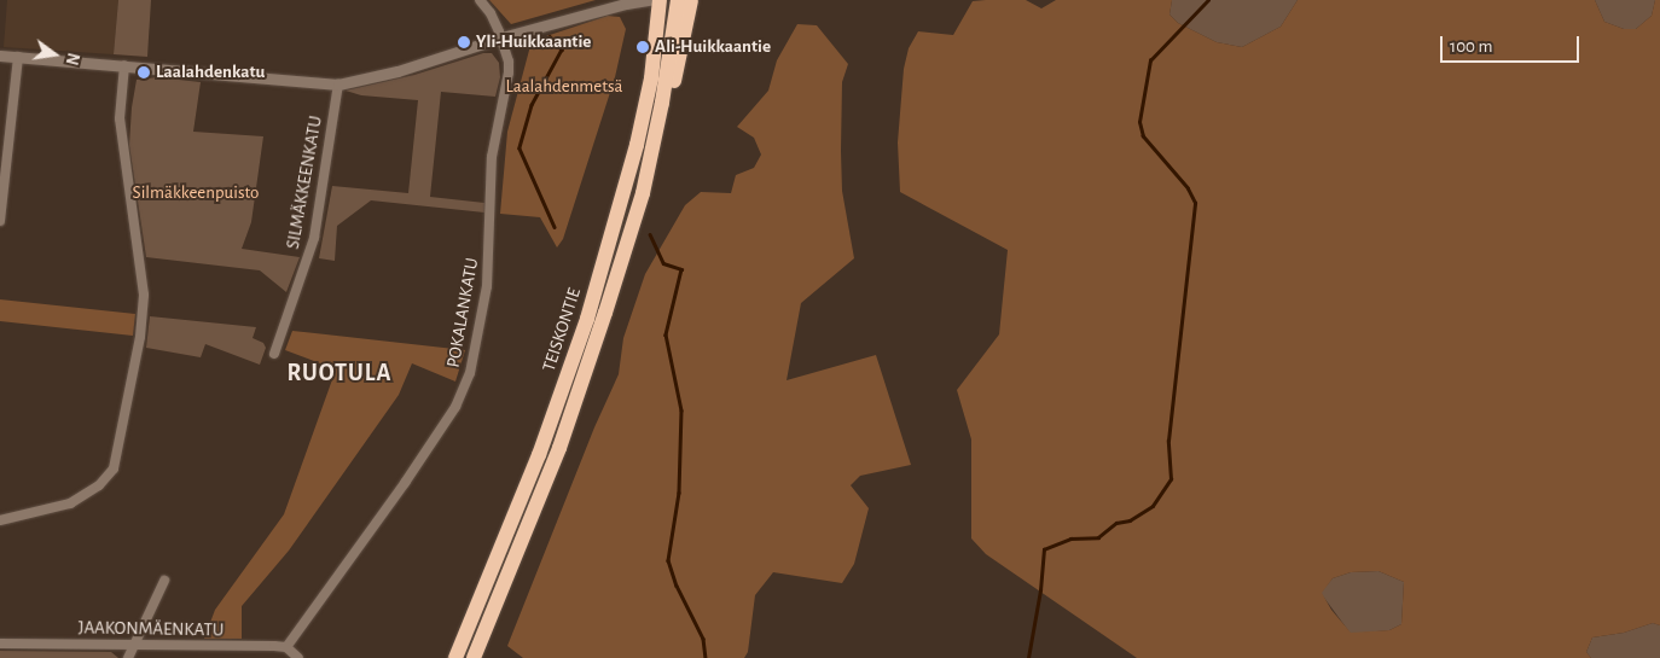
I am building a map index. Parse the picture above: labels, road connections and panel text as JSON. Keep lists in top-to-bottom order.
{
  "streets": {
    "highway": ["TEISKONTIE"],
    "street": ["SILMÄKKEENKATU", "POKALANKATU", "JAAKONMÄENKATU"]
  },
  "crossings": [
    ["POKALANKATU", "JAAKONMÄENKATU"]
  ],
  "districts": ["RUOTULA"],
  "parks": ["Laalahdenmetsä", "Silmäkkeenpuisto"],
  "places": ["Yli-Huikkaantie", "Ali-Huikkaantie", "Laalahdenkatu"],
  "scale_bar": "100 m",
  "north": "right"
}
